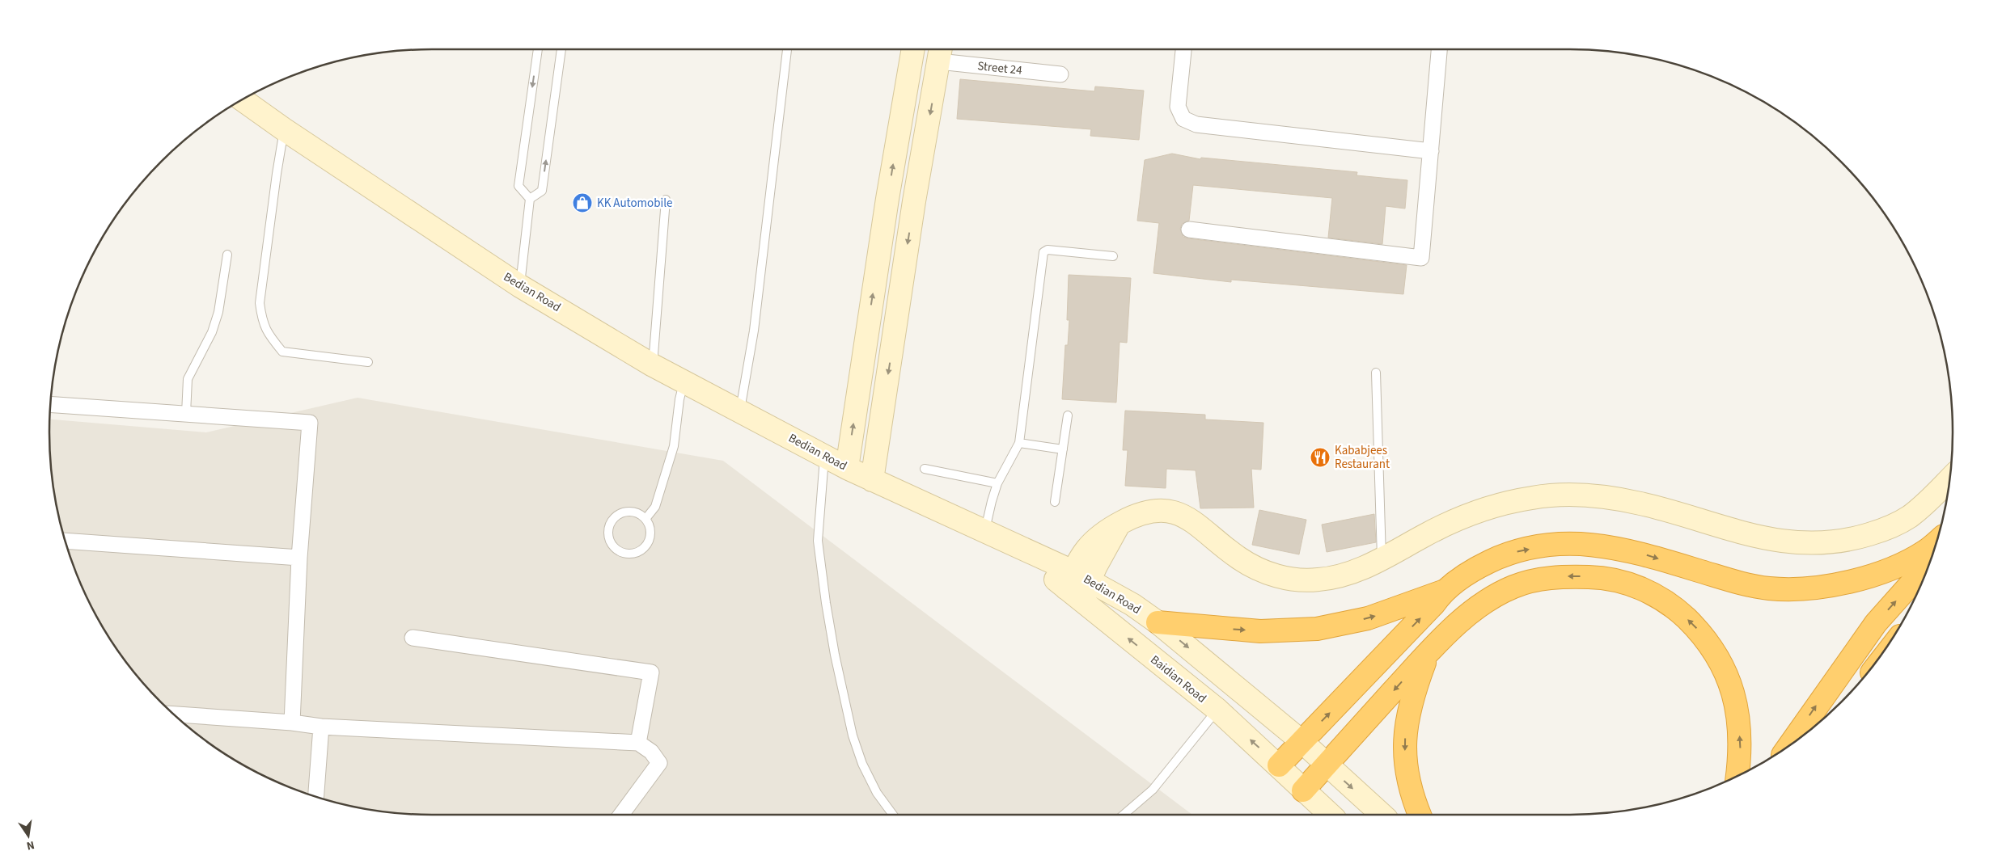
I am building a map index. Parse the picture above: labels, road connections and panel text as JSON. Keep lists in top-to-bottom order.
{
  "streets": {
    "street": ["Street 24", "Bedian Road", "Baidian Road"]
  },
  "crossings": [
    ["Bedian Road", "Baidian Road"]
  ],
  "one_way": ["Baidian Road"],
  "places": {
    "shop": ["KK Automobile"],
    "restaurant": ["Kababjees Restaurant"]
  },
  "north": "bottom"
}
